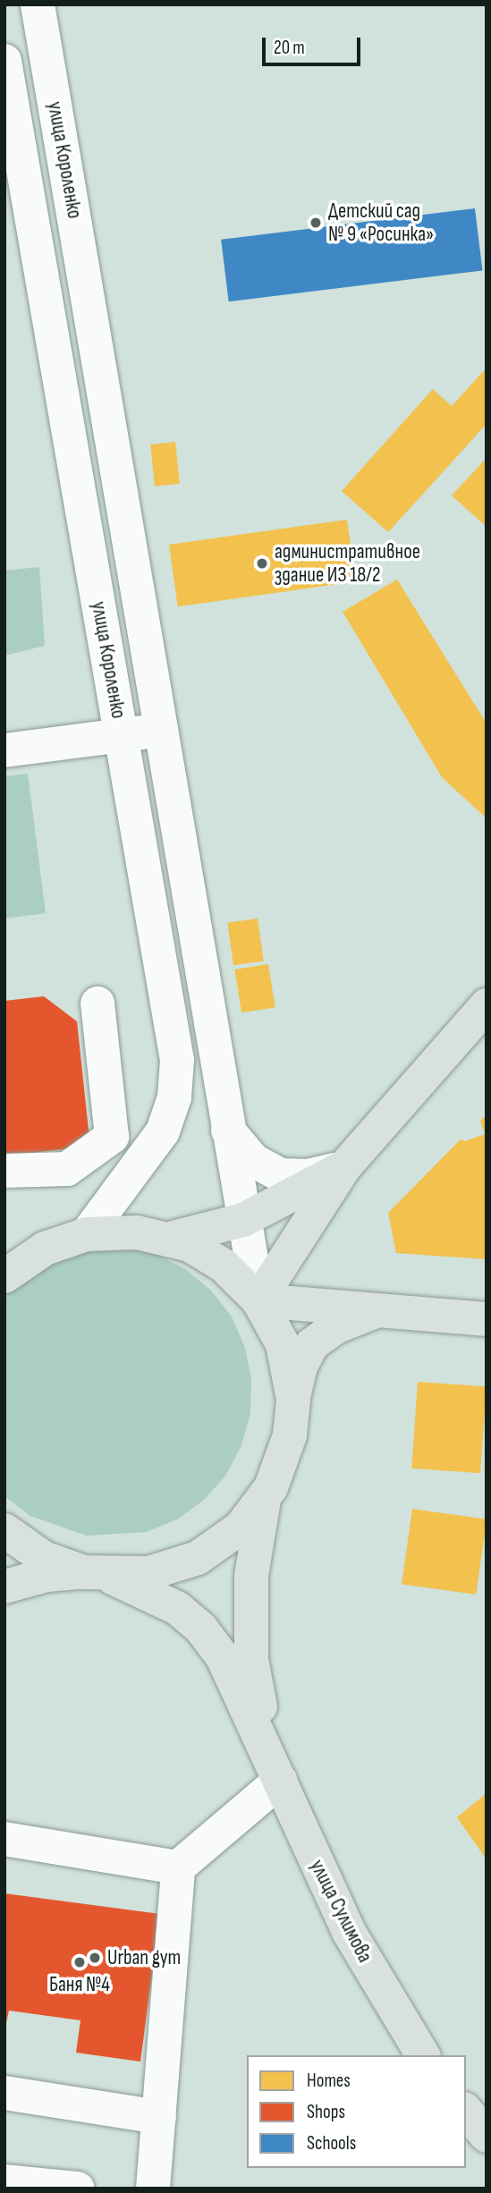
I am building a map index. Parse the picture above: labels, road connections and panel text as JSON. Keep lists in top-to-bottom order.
{
  "streets": {
    "main road": ["улица Сулимова"],
    "street": ["улица Короленко"]
  },
  "places": [
    "Детский сад № 9 «Росинка»",
    "административное здание ИЗ 18/2",
    "Urban gym",
    "Баня №4"
  ],
  "legend": ["Homes", "Shops", "Schools"],
  "scale_bar": "20 m"
}
